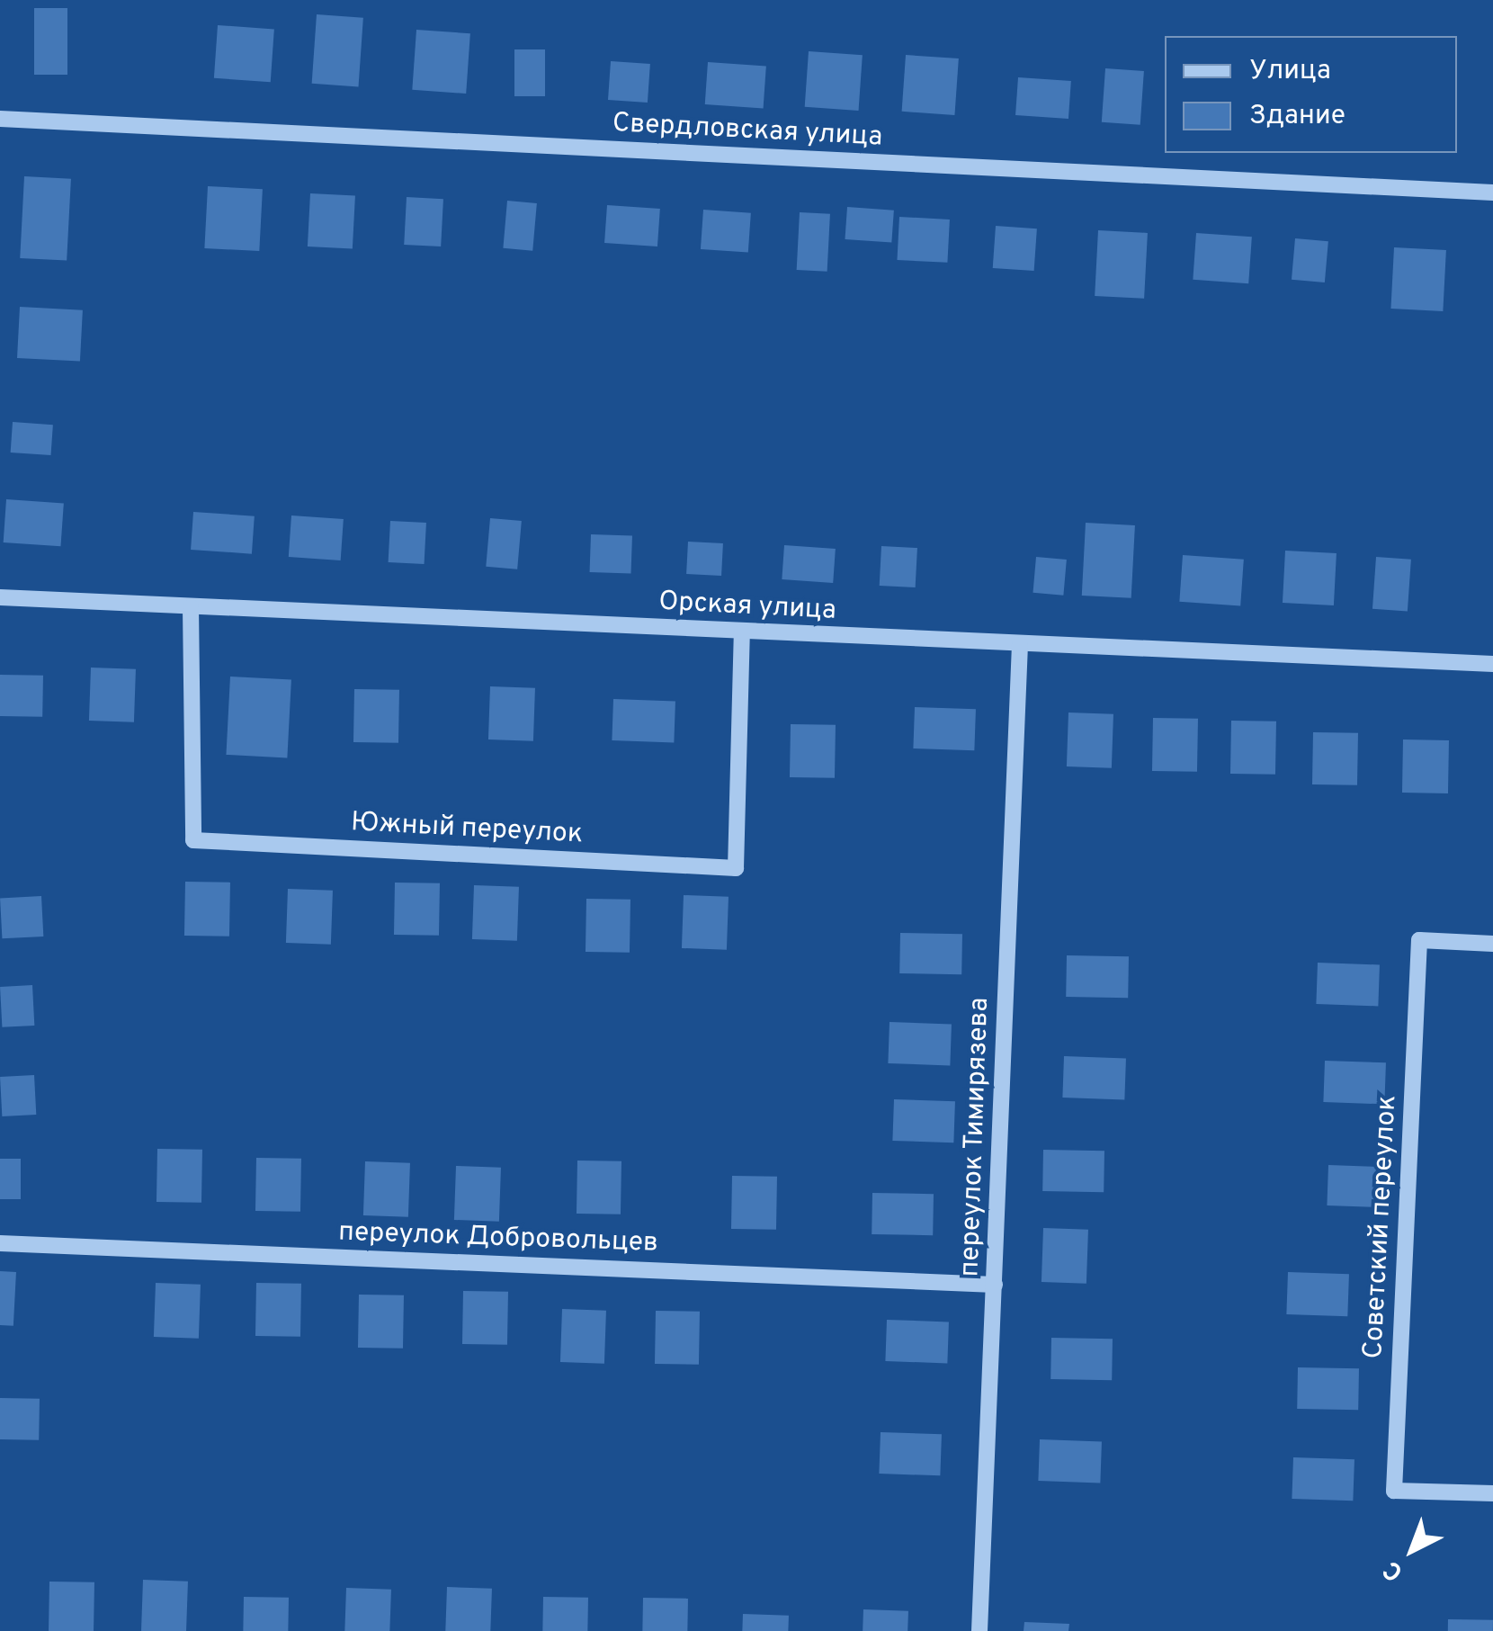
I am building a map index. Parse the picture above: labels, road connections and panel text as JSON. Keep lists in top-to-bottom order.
{
  "streets": {
    "street": [
      "Свердловская улица",
      "Орская улица",
      "Южный переулок",
      "переулок Тимирязева",
      "Советский переулок",
      "переулок Добровольцев"
    ]
  },
  "crossings": [
    ["Орская улица", "Южный переулок"],
    ["Орская улица", "переулок Тимирязева"],
    ["переулок Тимирязева", "переулок Добровольцев"]
  ],
  "legend": ["Улица", "Здание"],
  "north": "bottom left"
}
